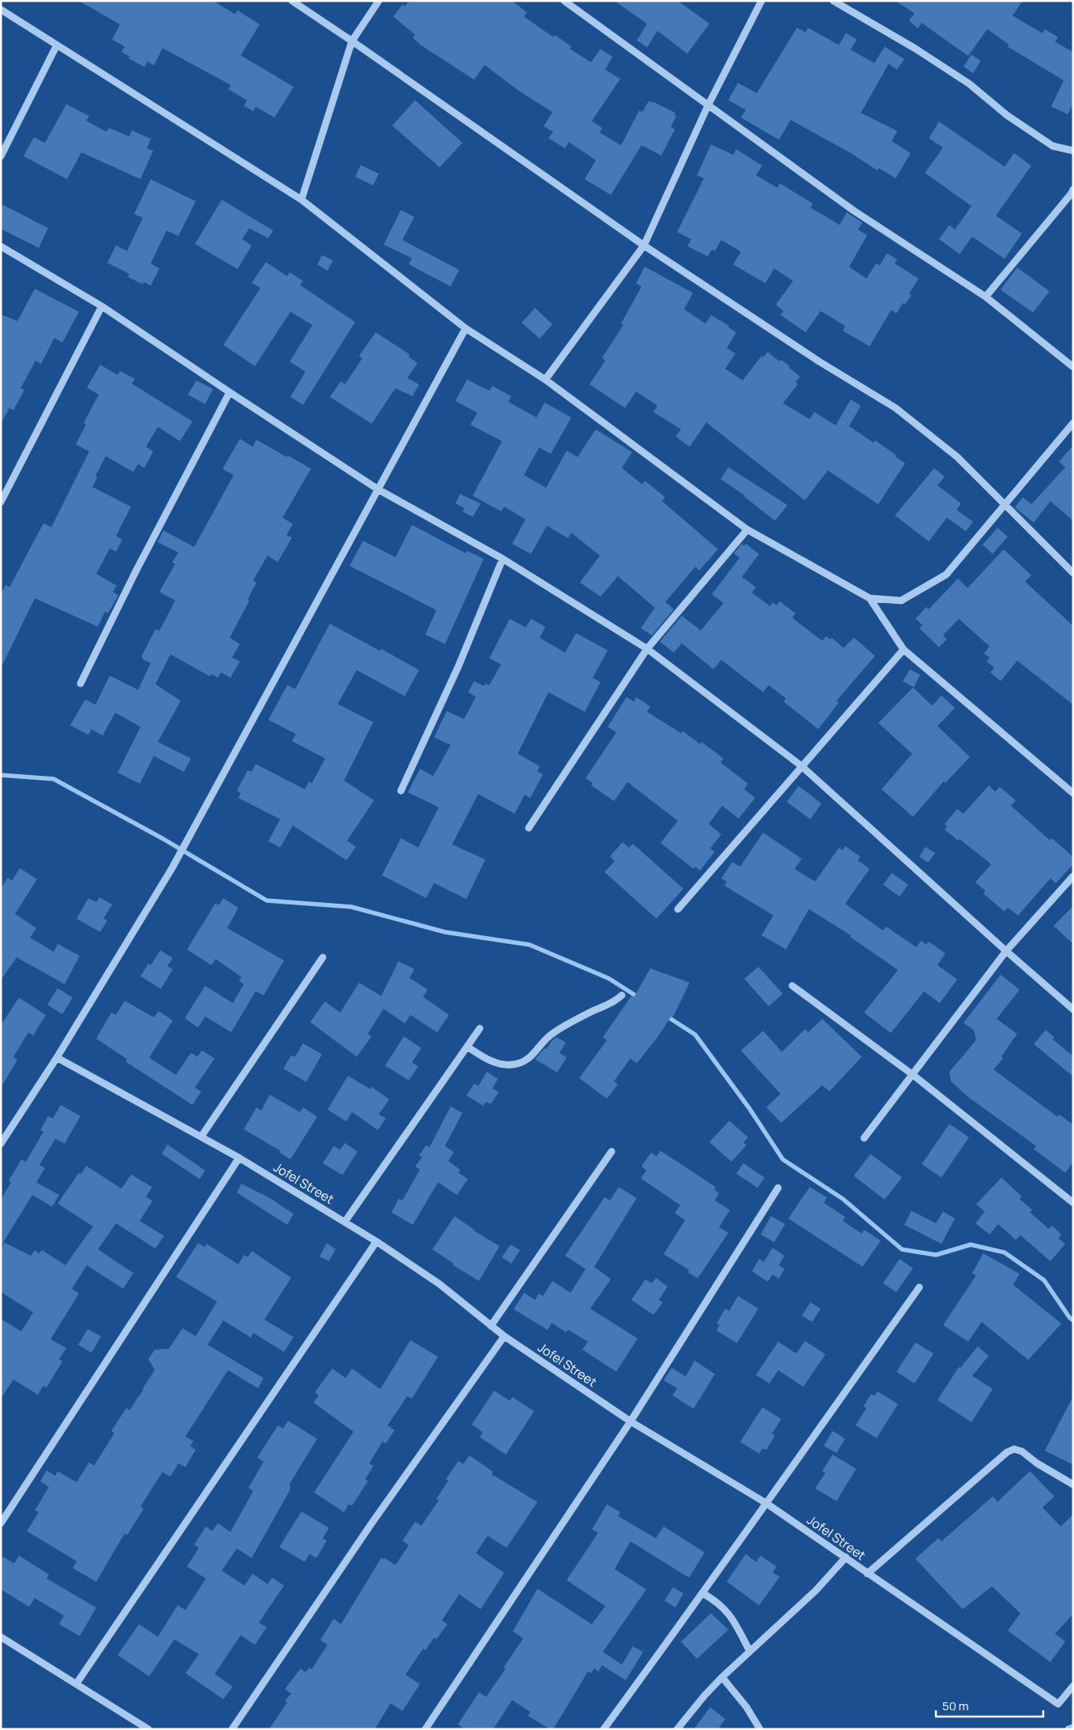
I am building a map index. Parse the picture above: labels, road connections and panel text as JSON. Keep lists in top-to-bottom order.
{
  "streets": {
    "street": ["Jofel Street"]
  },
  "scale_bar": "50 m"
}
